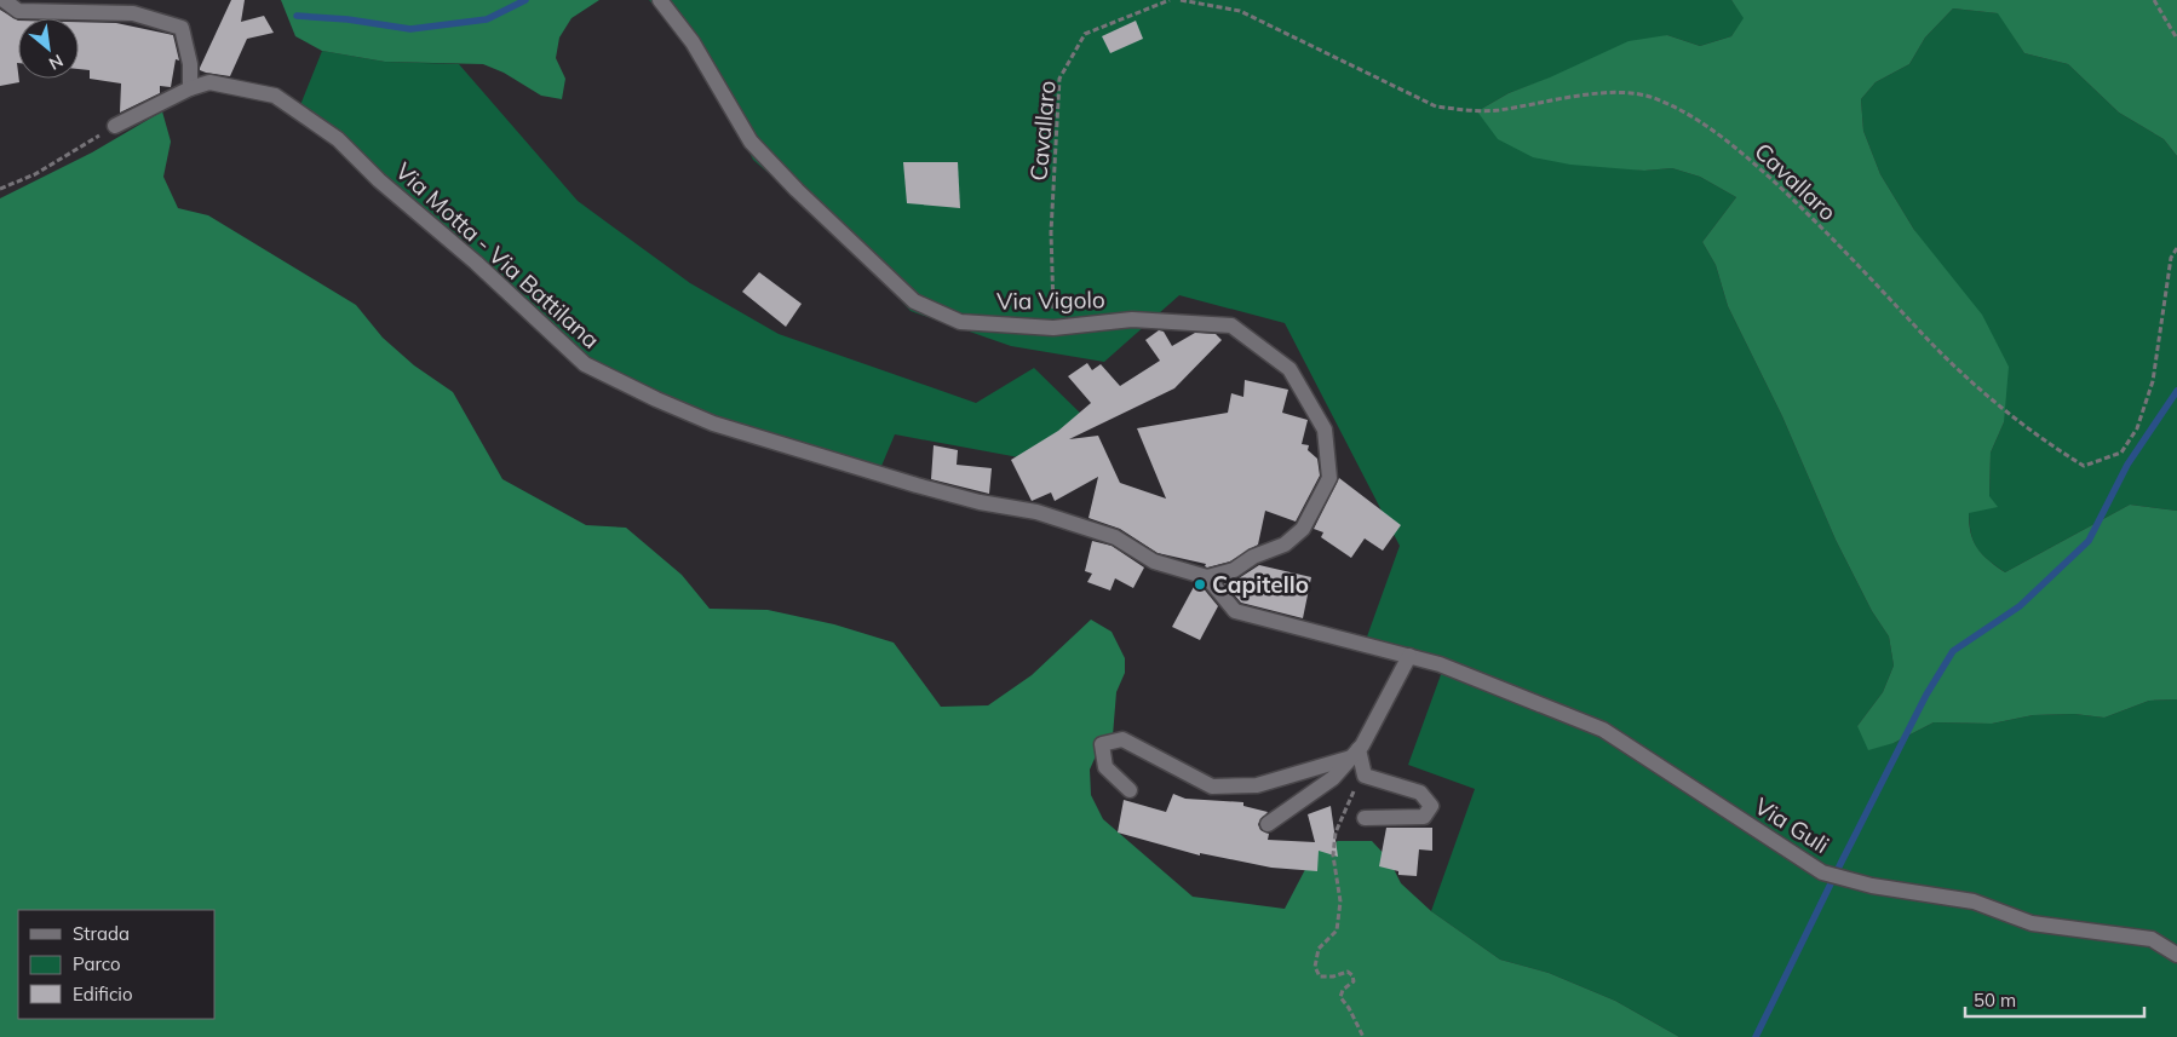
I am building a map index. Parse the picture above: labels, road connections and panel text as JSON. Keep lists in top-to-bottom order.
{
  "streets": {
    "street": ["Via Motta - Via Battilana", "Via Vigolo", "Via Guli"],
    "path": ["Cavallaro"]
  },
  "crossings": [
    ["Cavallaro", "Via Vigolo"],
    ["Via Motta - Via Battilana", "Via Vigolo"]
  ],
  "places": ["Capitello"],
  "legend": ["Strada", "Parco", "Edificio"],
  "scale_bar": "50 m",
  "north": "bottom right"
}
